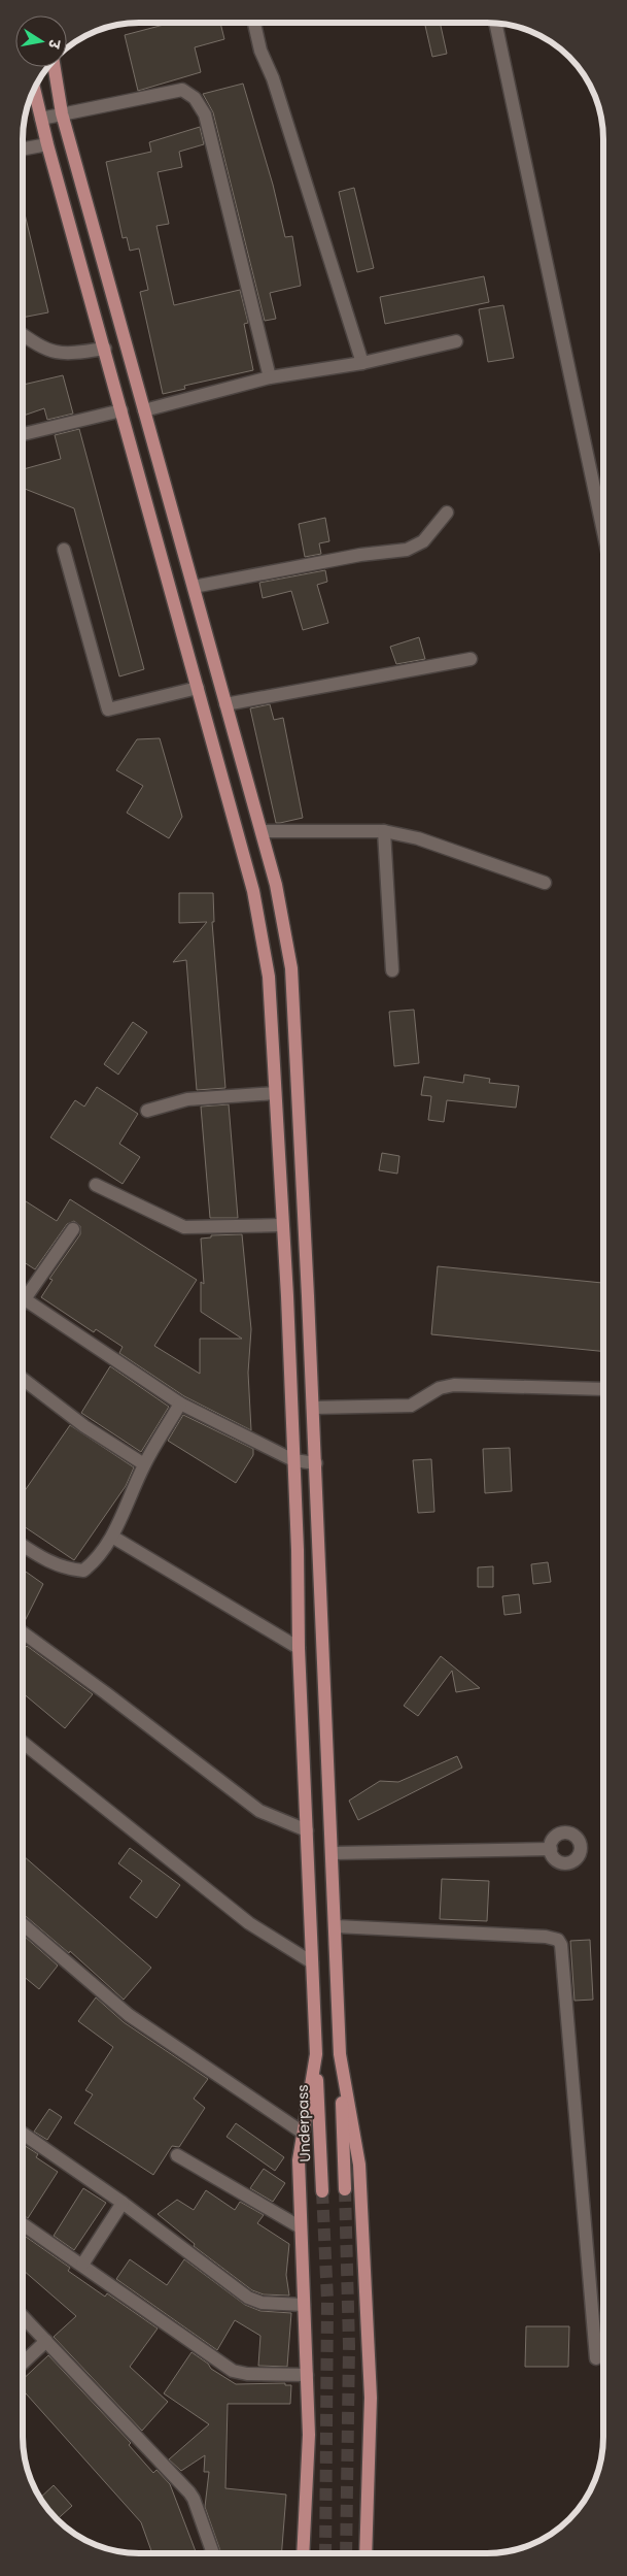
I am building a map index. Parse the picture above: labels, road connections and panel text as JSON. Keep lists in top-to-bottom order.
{
  "streets": {
    "main road": ["Underpass"]
  },
  "north": "right"
}
